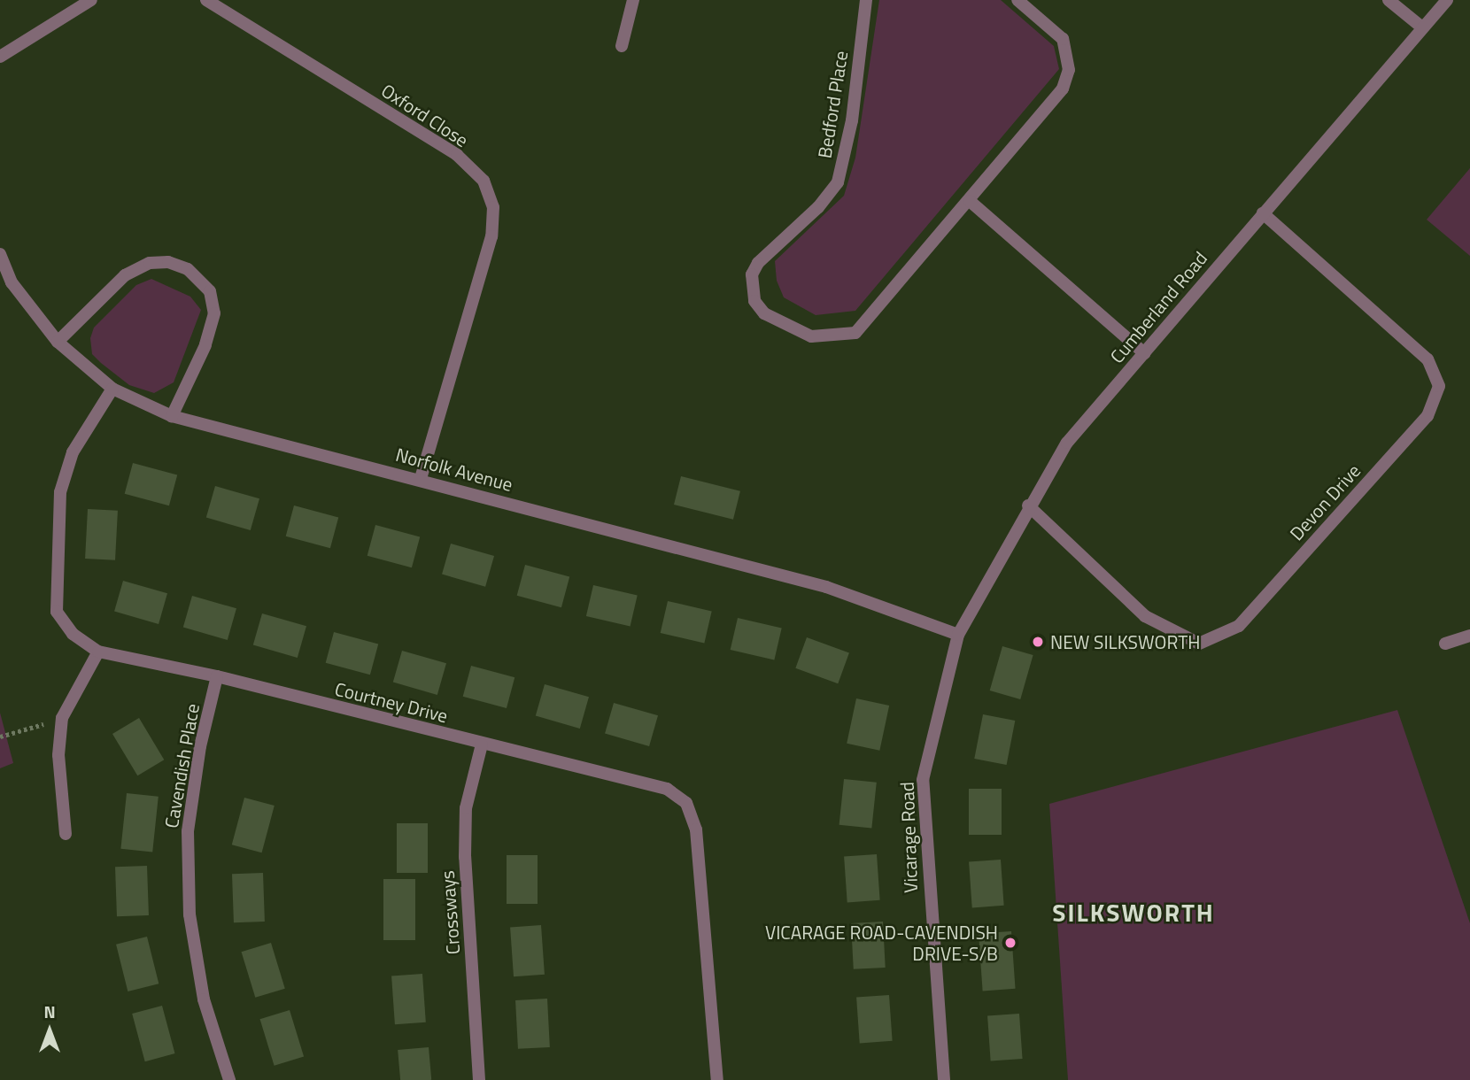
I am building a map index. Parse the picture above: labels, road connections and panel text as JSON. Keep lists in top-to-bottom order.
{
  "streets": {
    "street": [
      "Bedford Place",
      "Oxford Close",
      "Cumberland Road",
      "Norfolk Avenue",
      "Devon Drive",
      "Courtney Drive",
      "Cavendish Place",
      "Vicarage Road",
      "Crossways"
    ]
  },
  "crossings": [
    ["Oxford Close", "Norfolk Avenue"],
    ["Cumberland Road", "Norfolk Avenue"],
    ["Cumberland Road", "Devon Drive"],
    ["Cumberland Road", "Vicarage Road"],
    ["Norfolk Avenue", "Courtney Drive"],
    ["Norfolk Avenue", "Vicarage Road"],
    ["Courtney Drive", "Cavendish Place"],
    ["Courtney Drive", "Crossways"]
  ],
  "districts": ["SILKSWORTH"],
  "places": ["NEW SILKSWORTH", "VICARAGE ROAD-CAVENDISH DRIVE-S/B"],
  "north": "top"
}
